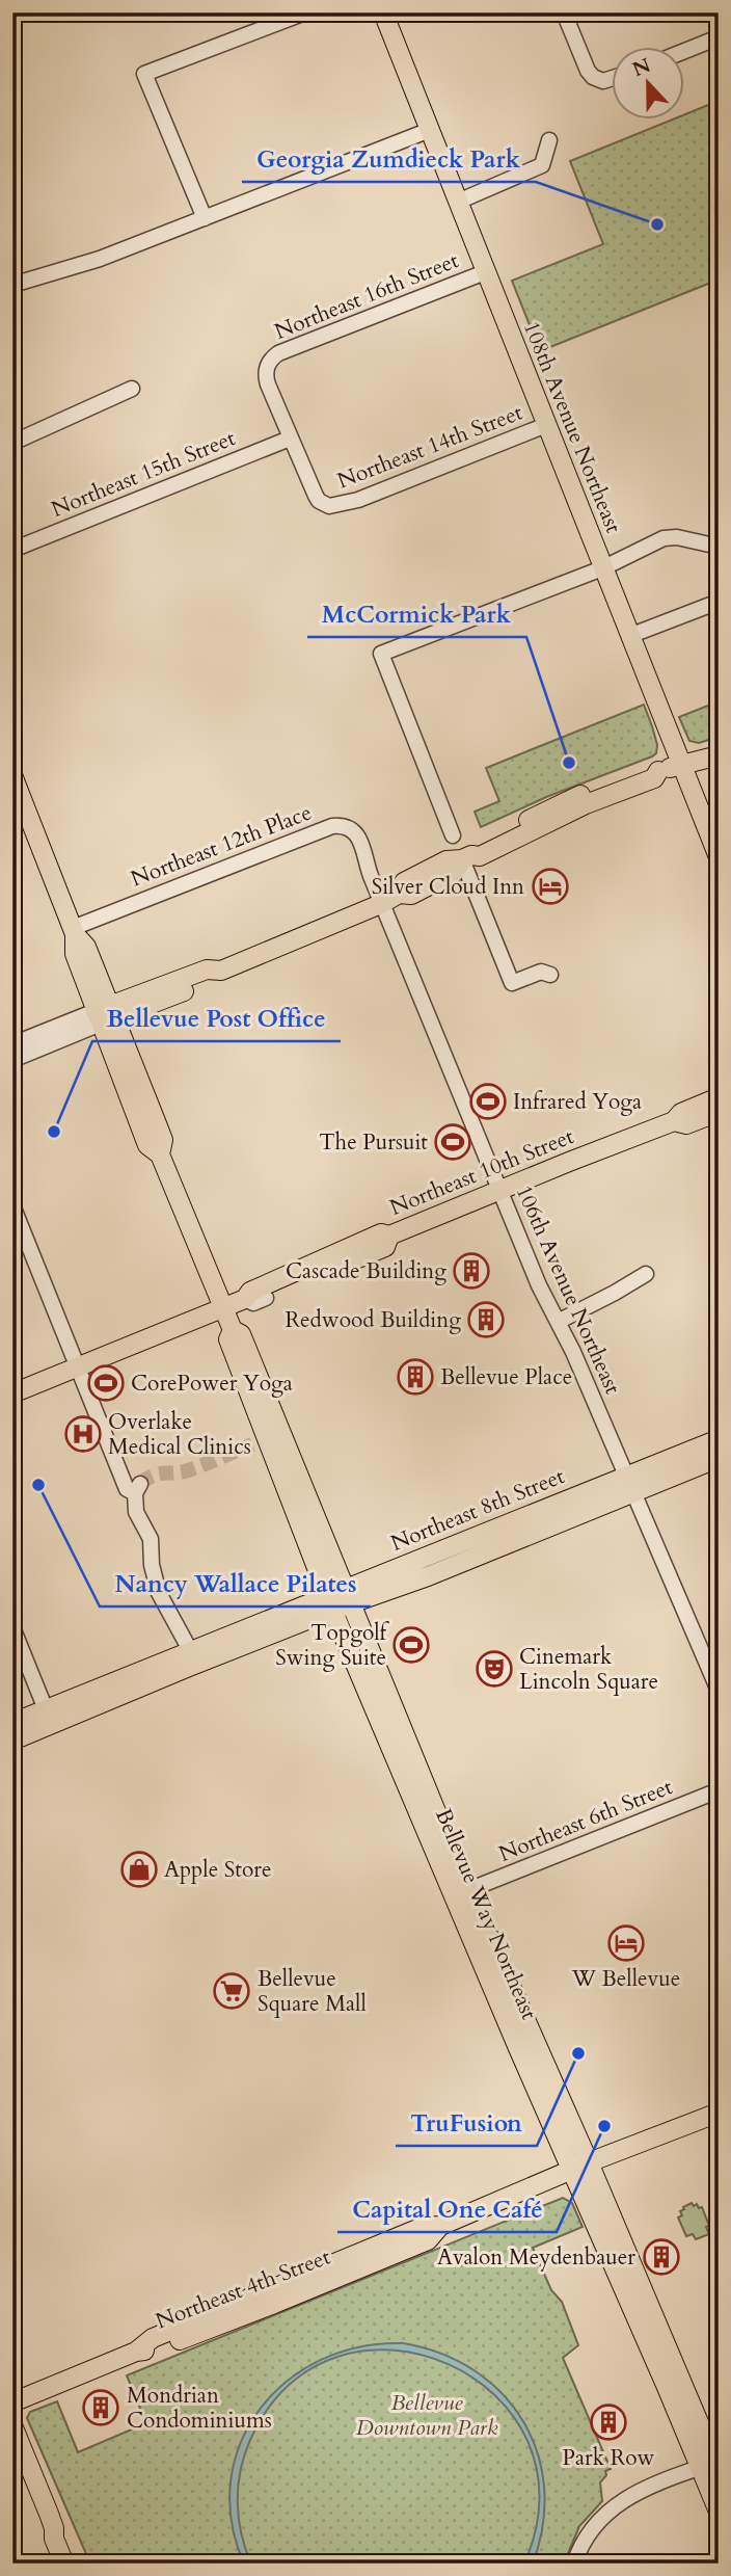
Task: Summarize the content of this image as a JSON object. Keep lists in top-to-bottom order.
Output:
{
  "streets": {
    "main road": [
      "108th Avenue Northeast",
      "Northeast 10th Street",
      "Northeast 8th Street",
      "Bellevue Way Northeast",
      "Northeast 4th Street"
    ],
    "street": [
      "Northeast 16th Street",
      "Northeast 14th Street",
      "Northeast 15th Street",
      "Northeast 12th Place",
      "106th Avenue Northeast",
      "Northeast 6th Street"
    ]
  },
  "crossings": [
    ["Northeast 16th Street", "108th Avenue Northeast"],
    ["Northeast 16th Street", "Northeast 14th Street"],
    ["Northeast 16th Street", "Northeast 15th Street"],
    ["108th Avenue Northeast", "Northeast 14th Street"],
    ["Northeast 14th Street", "Northeast 15th Street"],
    ["Northeast 12th Place", "106th Avenue Northeast"],
    ["Northeast 12th Place", "Bellevue Way Northeast"],
    ["Northeast 10th Street", "106th Avenue Northeast"],
    ["Northeast 10th Street", "Bellevue Way Northeast"],
    ["106th Avenue Northeast", "Northeast 8th Street"],
    ["Northeast 8th Street", "Bellevue Way Northeast"],
    ["Northeast 6th Street", "Bellevue Way Northeast"],
    ["Bellevue Way Northeast", "Northeast 4th Street"]
  ],
  "parks": ["Bellevue Downtown Park"],
  "places": {
    "other": [
      "Georgia Zumdieck Park",
      "McCormick Park",
      "Bellevue Post Office",
      "Nancy Wallace Pilates",
      "TruFusion",
      "Capital One Café"
    ],
    "hotel": ["Silver Cloud Inn", "W Bellevue"],
    "sports": [
      "Infrared Yoga",
      "The Pursuit",
      "CorePower Yoga",
      "Topgolf Swing Suite"
    ],
    "building": [
      "Cascade Building",
      "Redwood Building",
      "Bellevue Place",
      "Avalon Meydenbauer",
      "Mondrian Condominiums",
      "Park Row"
    ],
    "hospital": ["Overlake Medical Clinics"],
    "theatre": ["Cinemark Lincoln Square"],
    "shop": ["Apple Store"],
    "supermarket": ["Bellevue Square Mall"]
  },
  "north": "top"
}
